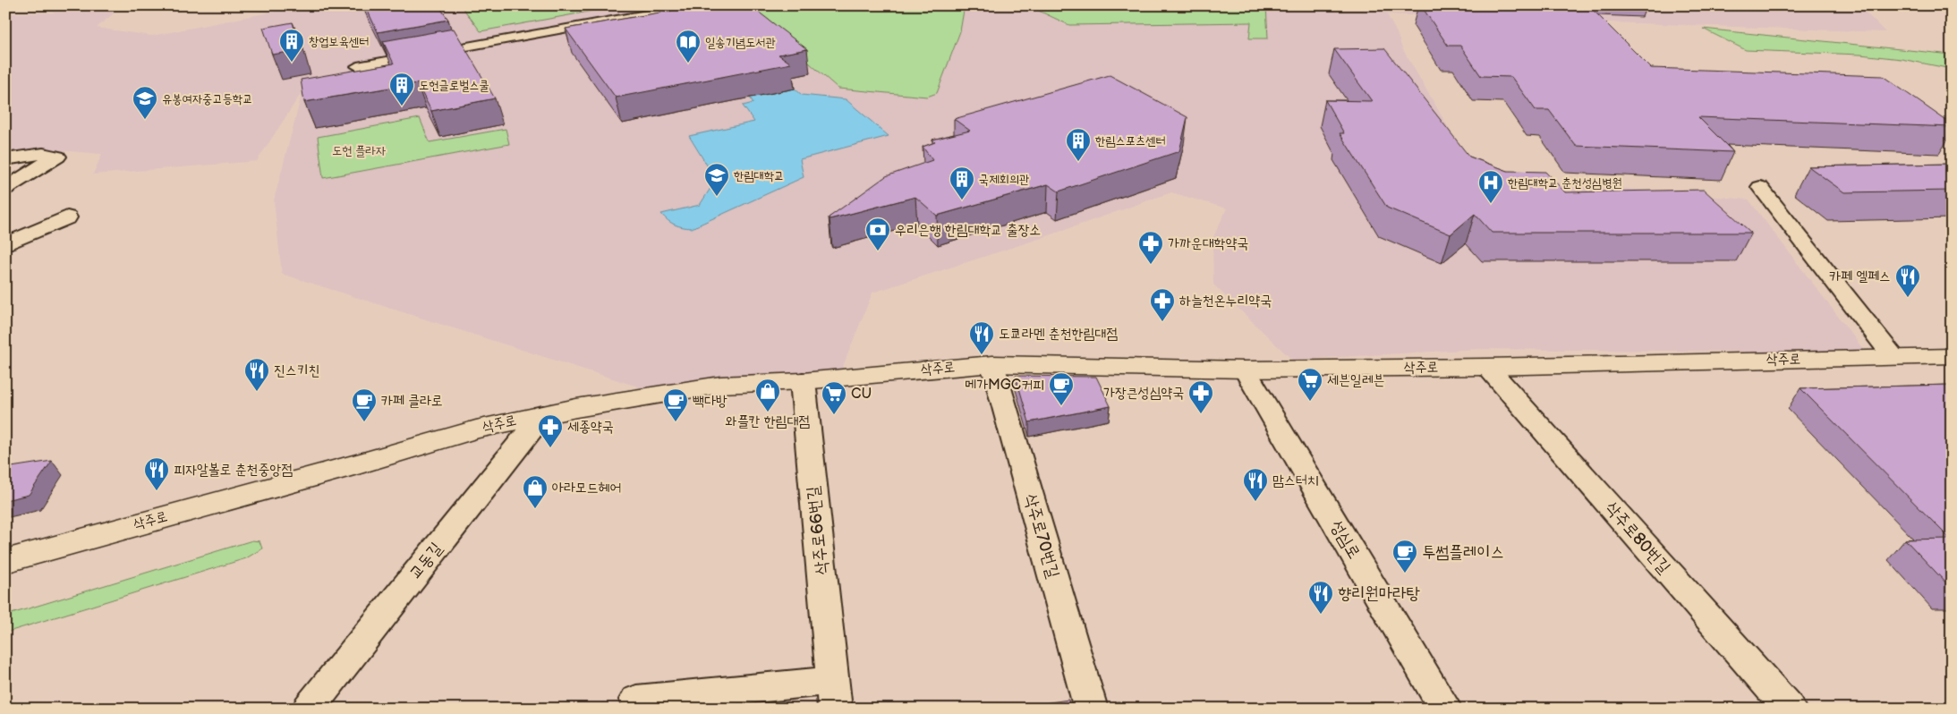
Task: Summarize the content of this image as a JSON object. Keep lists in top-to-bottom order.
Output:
{
  "streets": {
    "street": [
      "삭주로",
      "삭주로66번길",
      "삭주로70번길",
      "삭주로80번길",
      "성심로",
      "교동길"
    ]
  },
  "crossings": [
    ["삭주로", "삭주로66번길"],
    ["삭주로", "삭주로70번길"],
    ["삭주로", "삭주로80번길"],
    ["삭주로", "성심로"],
    ["삭주로", "교동길"]
  ],
  "parks": ["도헌 플라자"],
  "places": {
    "building": [
      "창업보육센터",
      "도헌글로벌스쿨",
      "한림스포츠센터",
      "국제회의관"
    ],
    "library": ["일송기념도서관"],
    "school or university": ["유봉여자중고등학교", "한림대학교"],
    "hospital": ["한림대학교 춘천성심병원"],
    "bank": ["우리은행 한림대학교 출장소"],
    "pharmacy": [
      "가까운대학약국",
      "하늘천온누리약국",
      "가장큰성심약국",
      "세종약국"
    ],
    "restaurant": [
      "카페 엘페스",
      "도쿄라멘 춘천한림대점",
      "진스키친",
      "피자알볼로 춘천중앙점",
      "맘스터치",
      "향리원마라탕"
    ],
    "supermarket": ["세븐일레븐", "CU"],
    "cafe": [
      "메가MGC커피",
      "카페 클라로",
      "빽다방",
      "투썸플레이스"
    ],
    "shop": ["와플칸 한림대점", "아라모드헤어"]
  }
}
